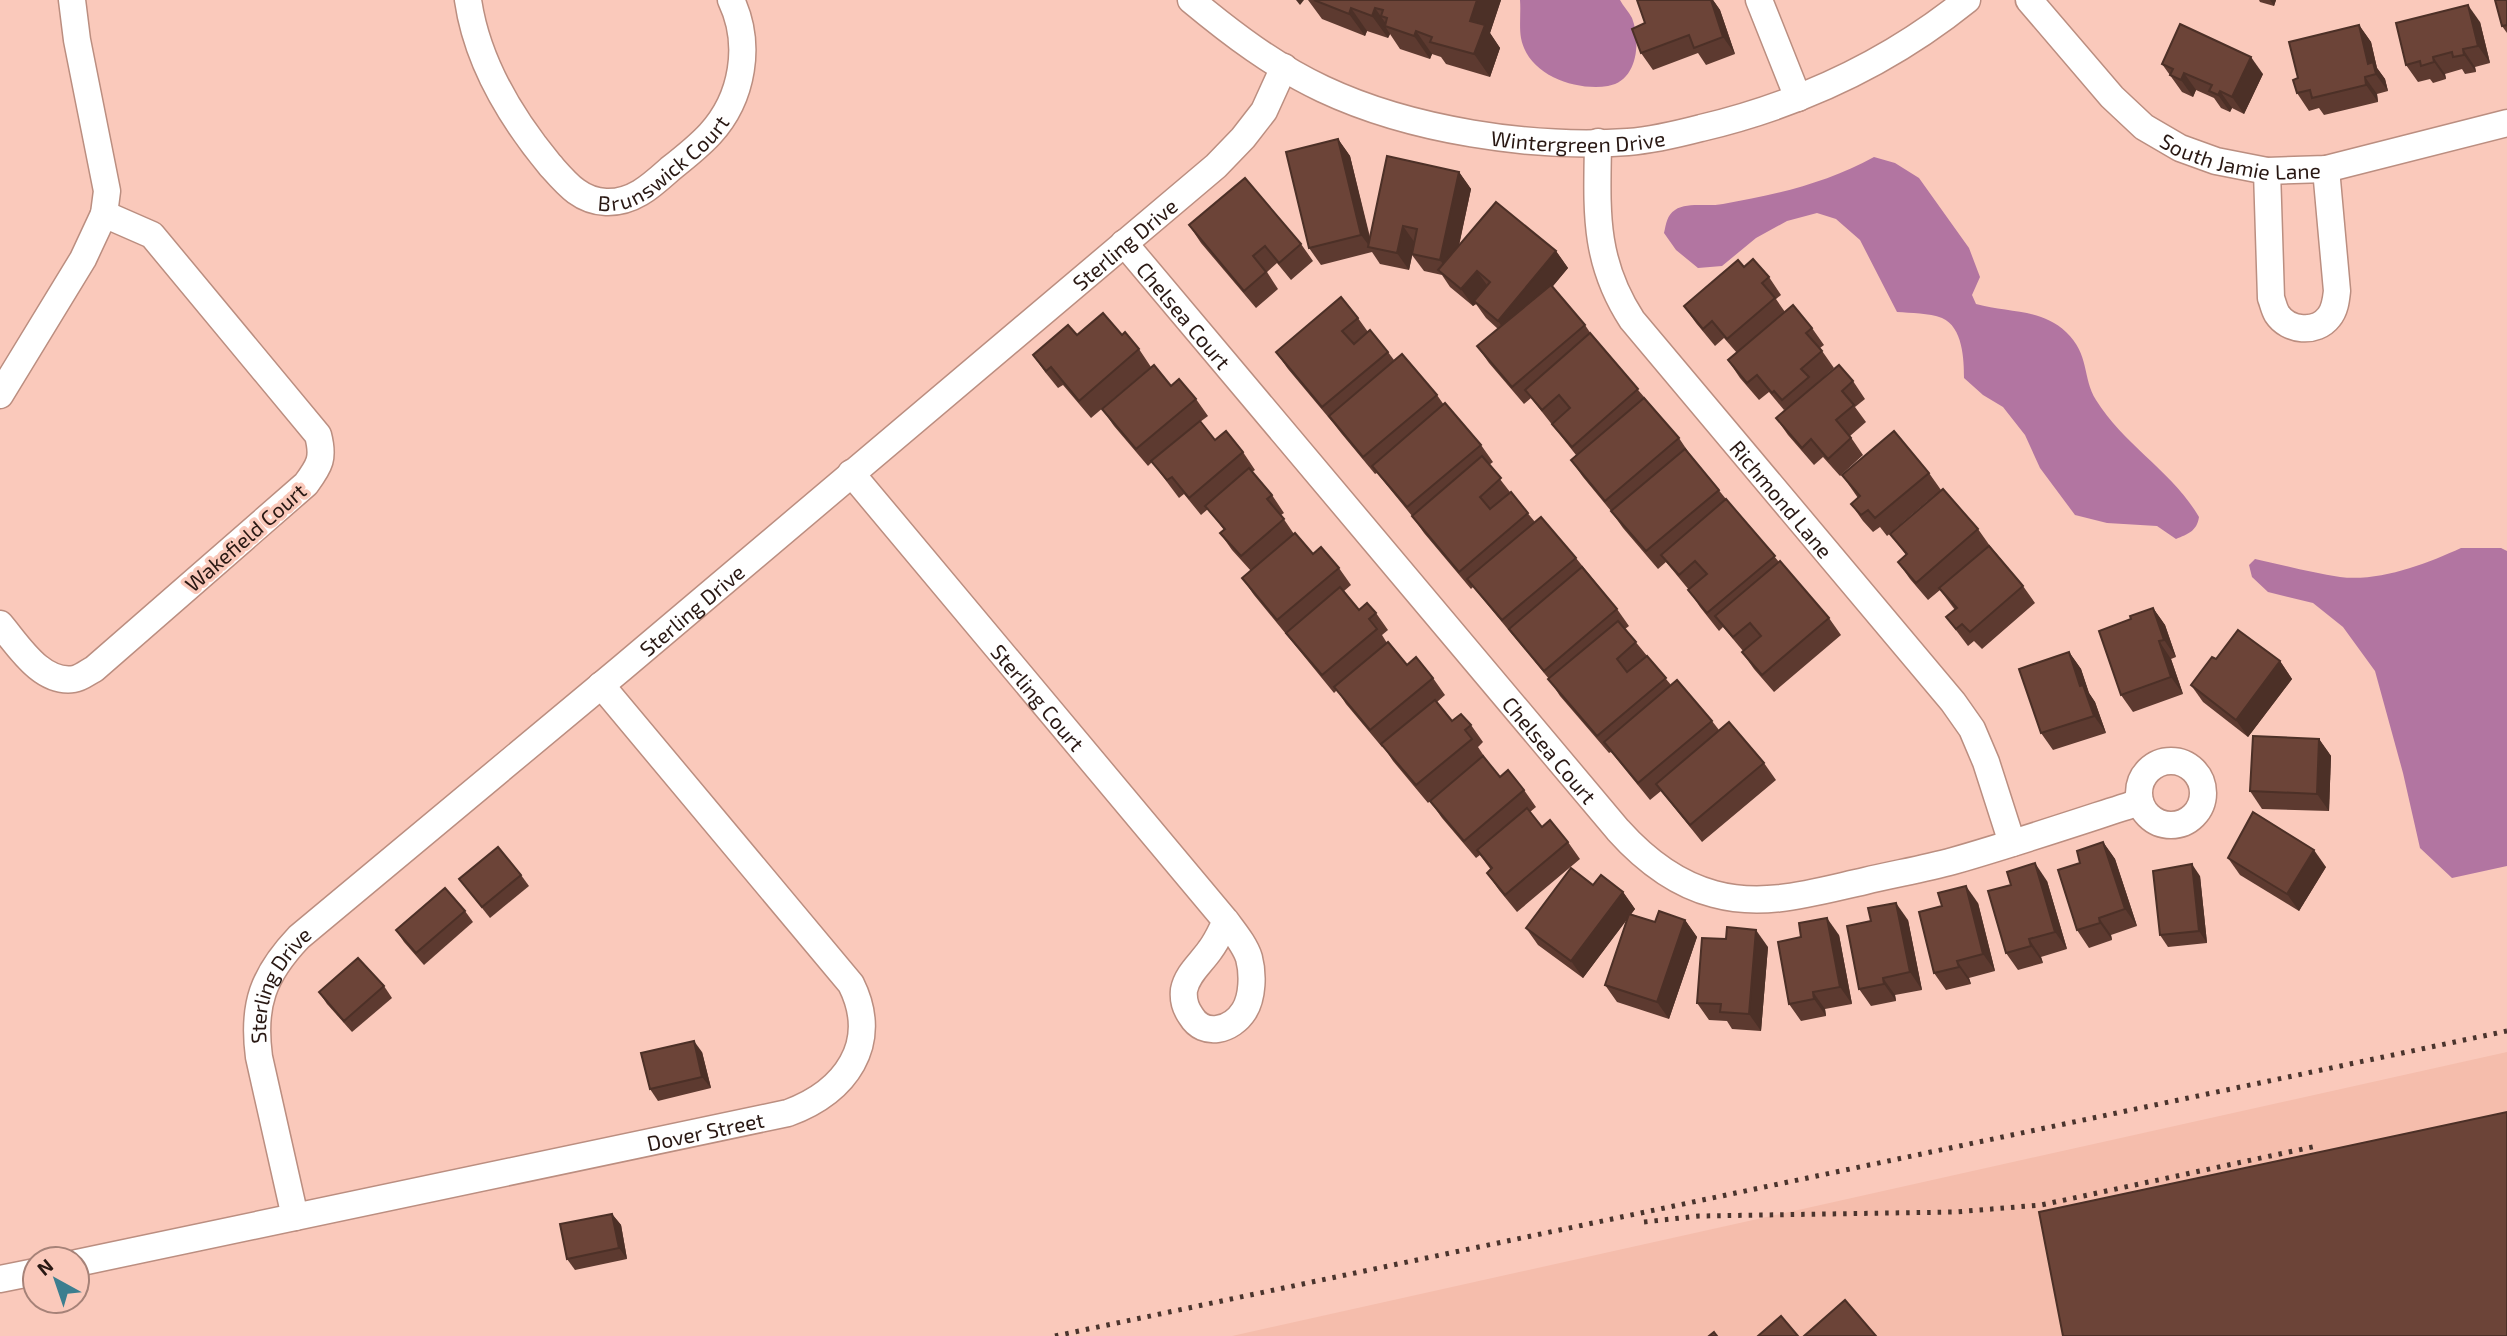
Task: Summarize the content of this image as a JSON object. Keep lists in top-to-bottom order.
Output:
{
  "streets": {
    "street": [
      "Wintergreen Drive",
      "South Jamie Lane",
      "Brunswick Court",
      "Sterling Drive",
      "Chelsea Court",
      "Richmond Lane",
      "Wakefield Court",
      "Sterling Court",
      "Dover Street"
    ]
  },
  "crossings": [
    ["Wintergreen Drive", "Sterling Drive"],
    ["Wintergreen Drive", "Richmond Lane"],
    ["Sterling Drive", "Chelsea Court"],
    ["Sterling Drive", "Sterling Court"],
    ["Sterling Drive", "Dover Street"],
    ["Chelsea Court", "Richmond Lane"]
  ],
  "north": "top left"
}
